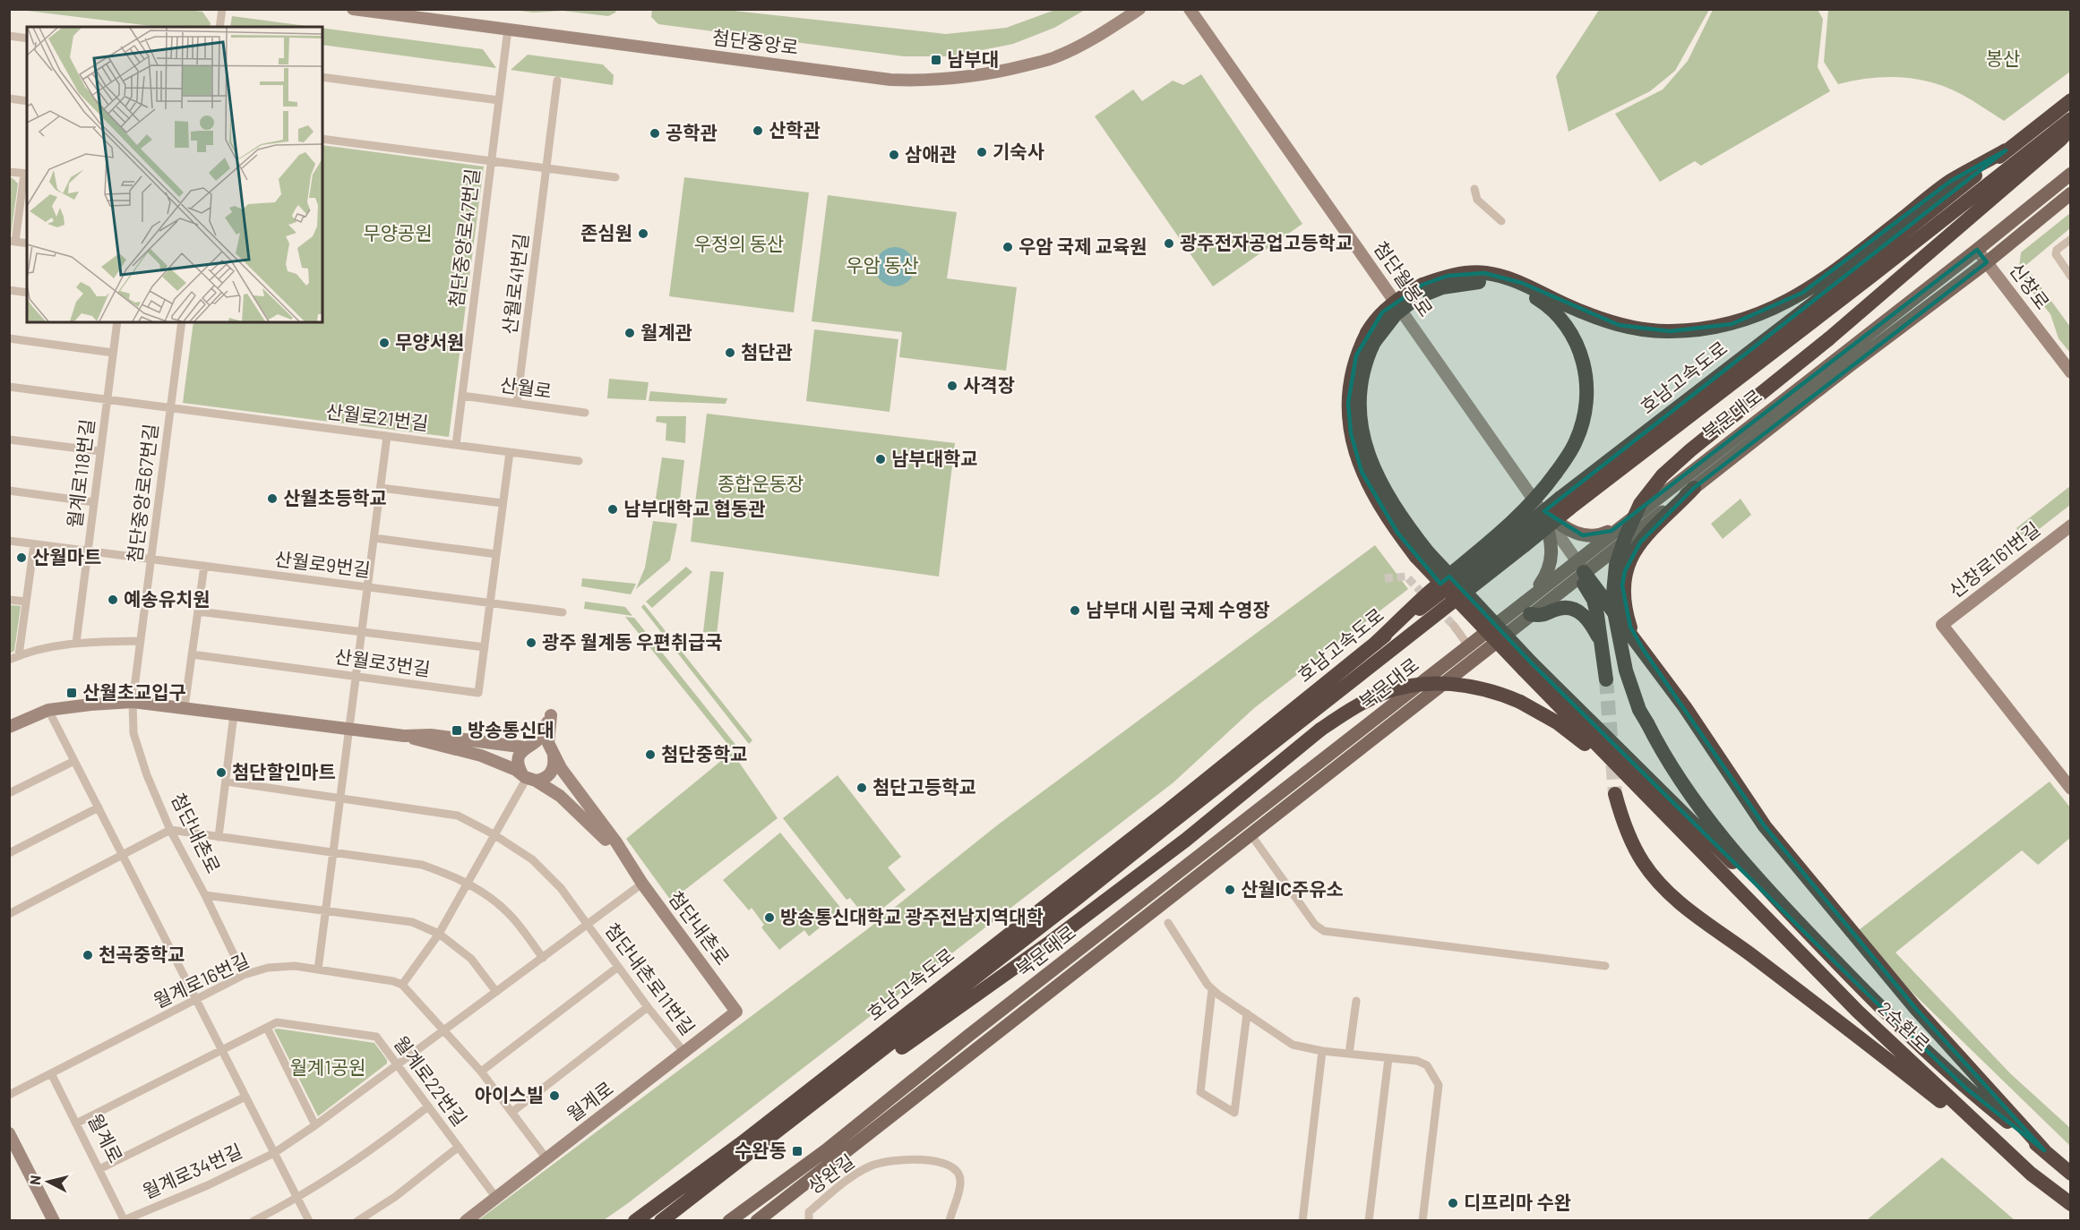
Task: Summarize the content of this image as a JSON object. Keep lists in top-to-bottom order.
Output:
{
  "streets": {
    "highway": ["호남고속도로", "2순환로"],
    "main road": ["북문대로"],
    "street": [
      "첨단중앙로",
      "첨단중앙로47번길",
      "첨단월봉로",
      "산월로41번길",
      "신창로",
      "산월로",
      "산월로21번길",
      "월계로118번길",
      "첨단중앙로67번길",
      "신창로161번길",
      "산월로9번길",
      "산월로3번길",
      "첨단내촌로",
      "첨단내촌로11번길",
      "월계로16번길",
      "월계로22번길",
      "월계로",
      "월계로34번길",
      "상완길"
    ]
  },
  "crossings": [
    ["첨단중앙로", "첨단중앙로47번길"],
    ["첨단중앙로47번길", "산월로"],
    ["첨단중앙로47번길", "산월로21번길"],
    ["첨단월봉로", "북문대로"],
    ["산월로41번길", "산월로"],
    ["신창로", "북문대로"],
    ["산월로21번길", "월계로118번길"],
    ["산월로21번길", "첨단중앙로67번길"],
    ["월계로118번길", "첨단중앙로67번길"],
    ["월계로118번길", "산월로9번길"],
    ["첨단중앙로67번길", "산월로9번길"],
    ["첨단중앙로67번길", "첨단내촌로"],
    ["산월로9번길", "산월로3번길"],
    ["첨단내촌로", "첨단내촌로11번길"],
    ["첨단내촌로", "월계로16번길"],
    ["첨단내촌로", "월계로"],
    ["첨단내촌로11번길", "월계로22번길"],
    ["첨단내촌로11번길", "월계로"],
    ["첨단내촌로11번길", "월계로34번길"],
    ["월계로16번길", "월계로"],
    ["월계로16번길", "월계로34번길"],
    ["월계로22번길", "월계로"],
    ["월계로22번길", "월계로34번길"],
    ["월계로", "월계로34번길"]
  ],
  "parks": [
    "봉산",
    "무양공원",
    "우정의 동산",
    "우암 동산",
    "종합운동장",
    "월계1공원"
  ],
  "places": {
    "transit": [
      "남부대",
      "산월초교입구",
      "방송통신대",
      "수완동"
    ],
    "other": [
      "산학관",
      "공학관",
      "기숙사",
      "삼애관",
      "존심원",
      "광주전자공업고등학교",
      "우암 국제 교육원",
      "월계관",
      "무양서원",
      "첨단관",
      "사격장",
      "남부대학교",
      "산월초등학교",
      "남부대학교 협동관",
      "산월마트",
      "예송유치원",
      "남부대 시립 국제 수영장",
      "광주 월계동 우편취급국",
      "첨단중학교",
      "첨단할인마트",
      "첨단고등학교",
      "산월IC주유소",
      "방송통신대학교 광주전남지역대학",
      "천곡중학교",
      "아이스빌",
      "디프리마 수완"
    ]
  },
  "north": "left"
}
